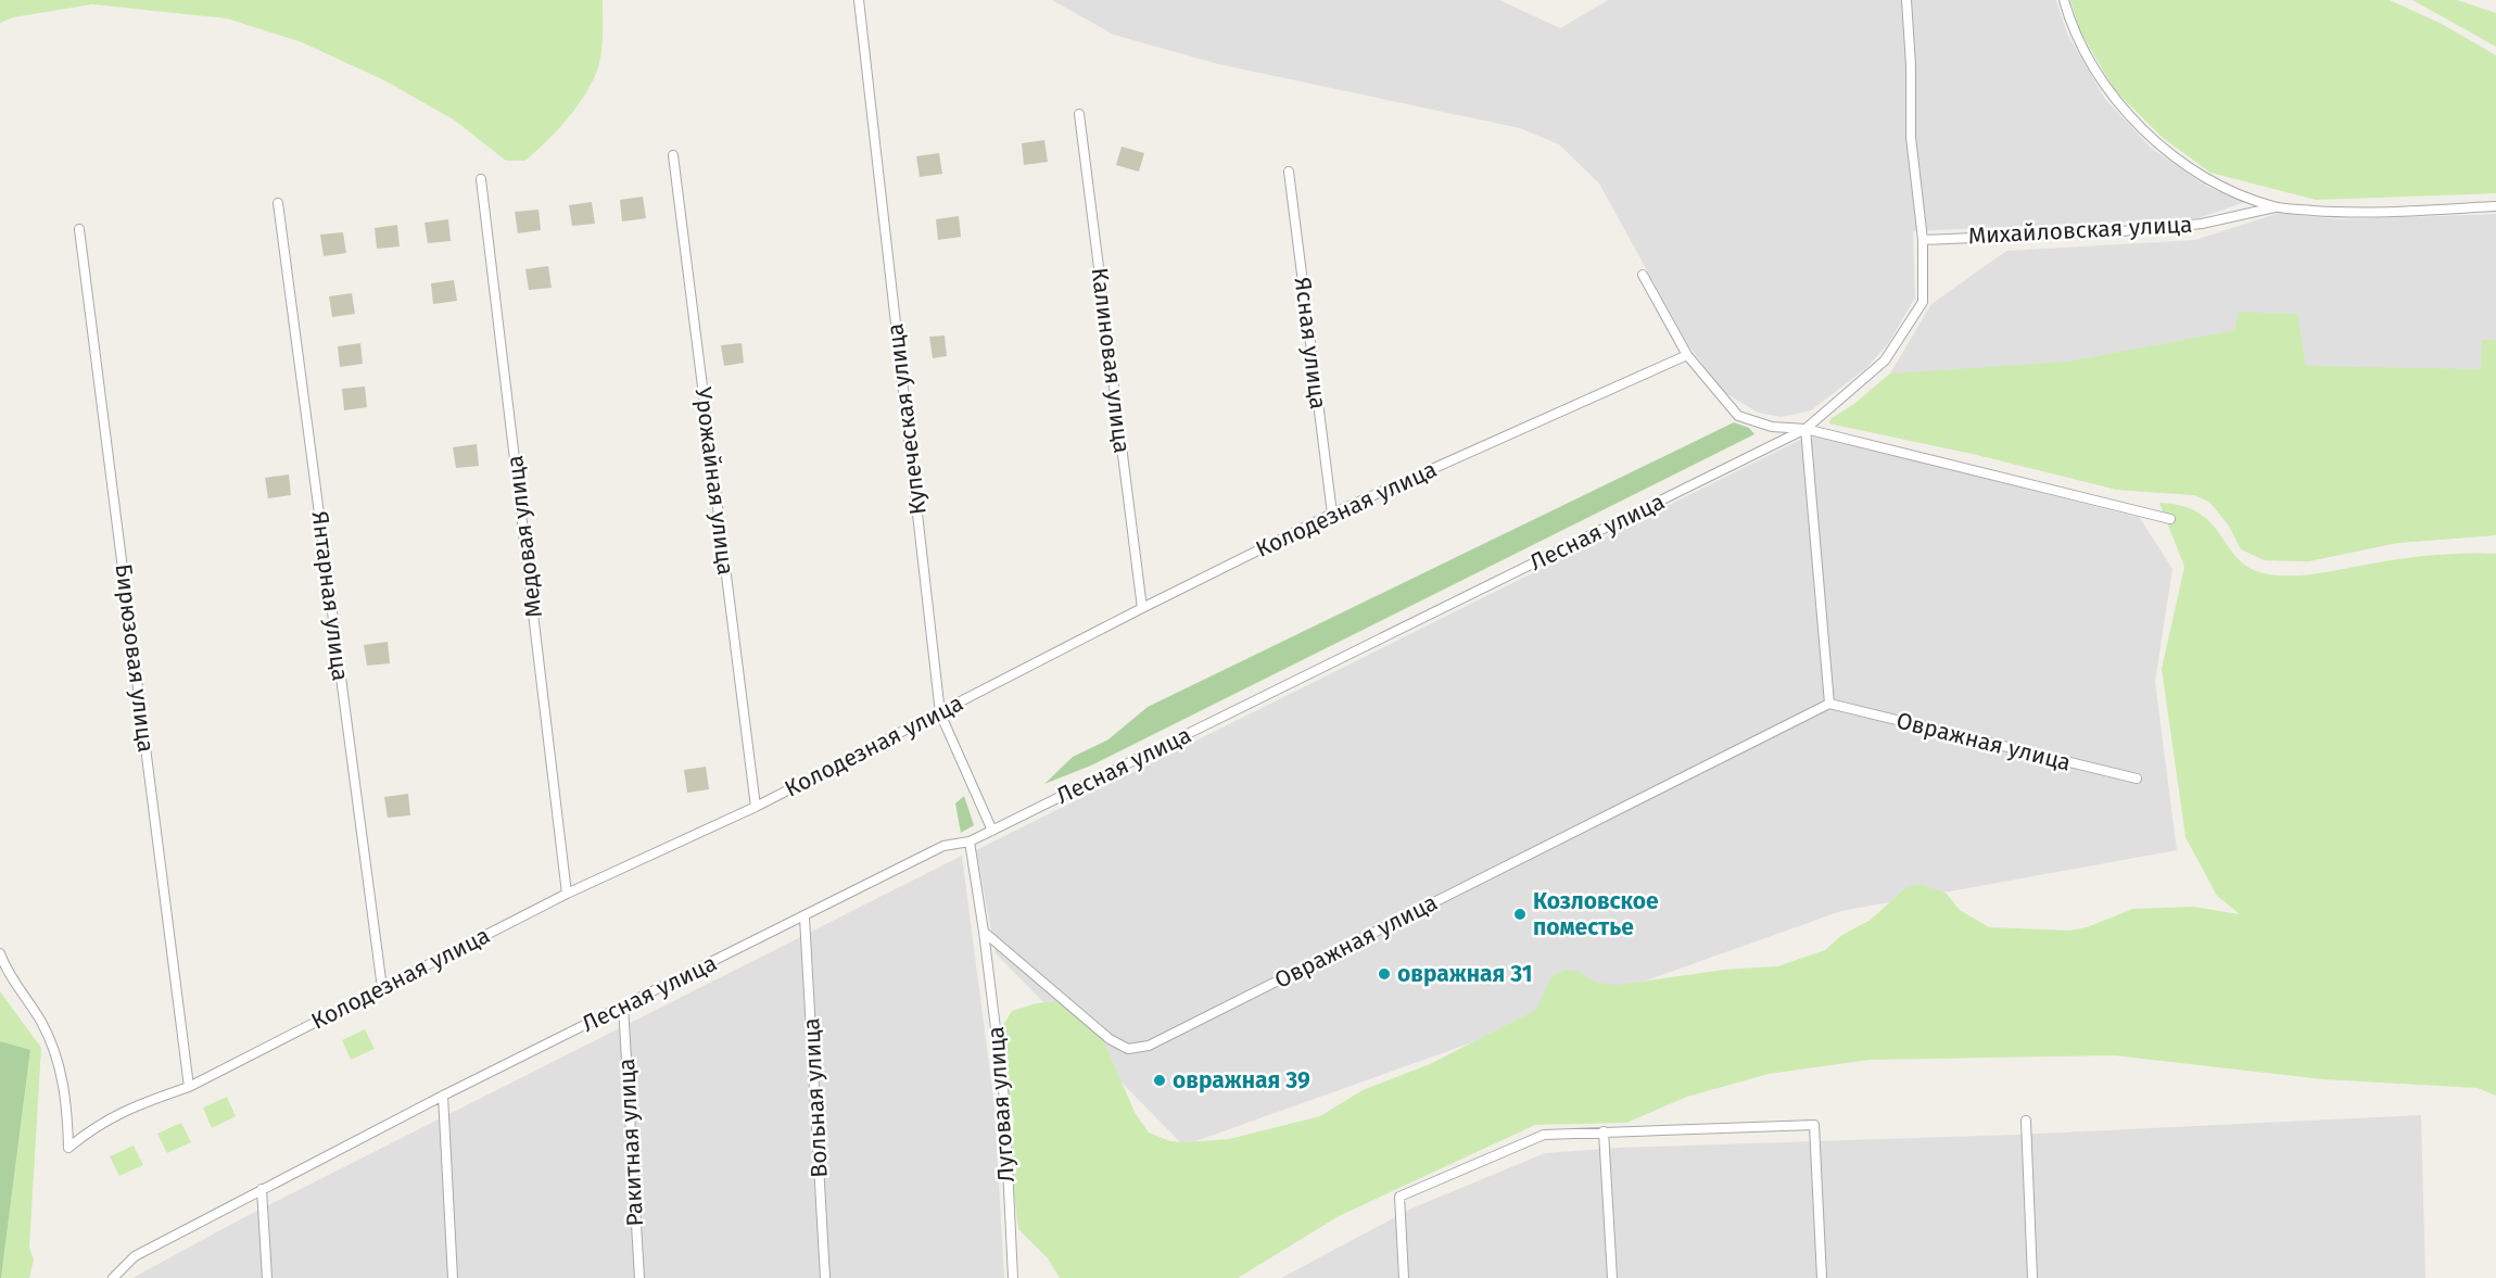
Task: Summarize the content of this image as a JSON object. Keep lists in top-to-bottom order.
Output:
{
  "streets": {
    "street": [
      "Михайловская улица",
      "Ясная улица",
      "Калиновая улица",
      "Купеческая улица",
      "Урожайная улица",
      "Колодезная улица",
      "Лесная улица",
      "Медовая улица",
      "Янтарная улица",
      "Бирюзовая улица",
      "Овражная улица",
      "Вольная улица",
      "Луговая улица",
      "Ракитная улица"
    ]
  },
  "crossings": [
    ["Ясная улица", "Колодезная улица"],
    ["Калиновая улица", "Колодезная улица"],
    ["Купеческая улица", "Колодезная улица"],
    ["Купеческая улица", "Лесная улица"],
    ["Урожайная улица", "Колодезная улица"],
    ["Колодезная улица", "Медовая улица"],
    ["Колодезная улица", "Янтарная улица"],
    ["Колодезная улица", "Бирюзовая улица"],
    ["Лесная улица", "Вольная улица"],
    ["Лесная улица", "Ракитная улица"],
    ["Овражная улица", "Луговая улица"]
  ],
  "places": ["Козловское поместье", "овражная 31", "овражная 39"]
}
